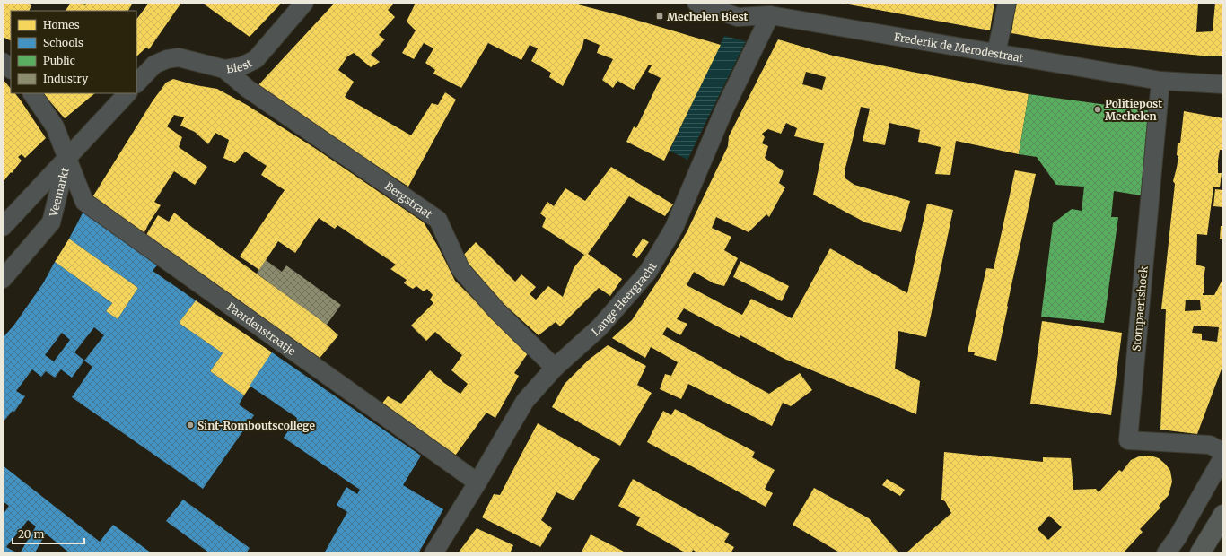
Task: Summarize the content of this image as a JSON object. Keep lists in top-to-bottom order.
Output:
{
  "streets": {
    "street": [
      "Frederik de Merodestraat",
      "Biest",
      "Veemarkt",
      "Bergstraat",
      "Lange Heergracht",
      "Stompaertshoek",
      "Paardenstraatje"
    ]
  },
  "crossings": [
    ["Frederik de Merodestraat", "Lange Heergracht"],
    ["Frederik de Merodestraat", "Stompaertshoek"],
    ["Biest", "Bergstraat"],
    ["Veemarkt", "Paardenstraatje"],
    ["Bergstraat", "Lange Heergracht"],
    ["Lange Heergracht", "Paardenstraatje"]
  ],
  "places": {
    "transit": ["Mechelen Biest"],
    "other": ["Politiepost Mechelen", "Sint-Romboutscollege"]
  },
  "legend": [
    "Homes",
    "Schools",
    "Public",
    "Industry"
  ],
  "scale_bar": "20 m"
}
